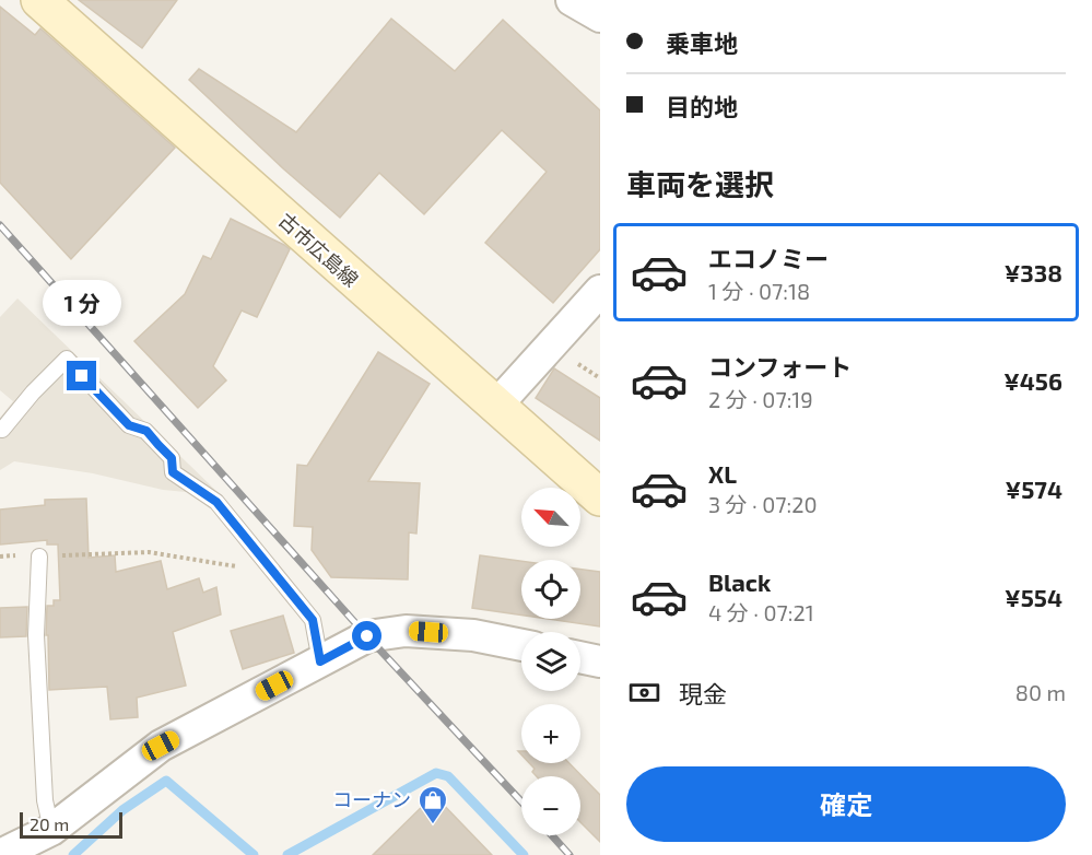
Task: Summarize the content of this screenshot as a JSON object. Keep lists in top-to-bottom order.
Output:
{
  "streets": {
    "main road": ["古市広島線"]
  },
  "places": {
    "shop": ["コーナン"]
  },
  "scale_bar": "20 m",
  "north": "top left",
  "page": {
    "banner": ["乗車地", "目的地"],
    "heading": "車両を選択",
    "list": [
      {
        "name": "エコノミー",
        "note": "1 分 · 07:18",
        "value": "¥338"
      },
      {
        "name": "コンフォート",
        "note": "2 分 · 07:19",
        "value": "¥456"
      },
      {
        "name": "XL",
        "note": "3 分 · 07:20",
        "value": "¥574"
      },
      {
        "name": "Black",
        "note": "4 分 · 07:21",
        "value": "¥554"
      }
    ],
    "bubble": "1 分",
    "map_buttons": ["+", "−"],
    "pay": ["現金", "80 m"],
    "buttons": "確定",
    "scale": "20 m"
  }
}
